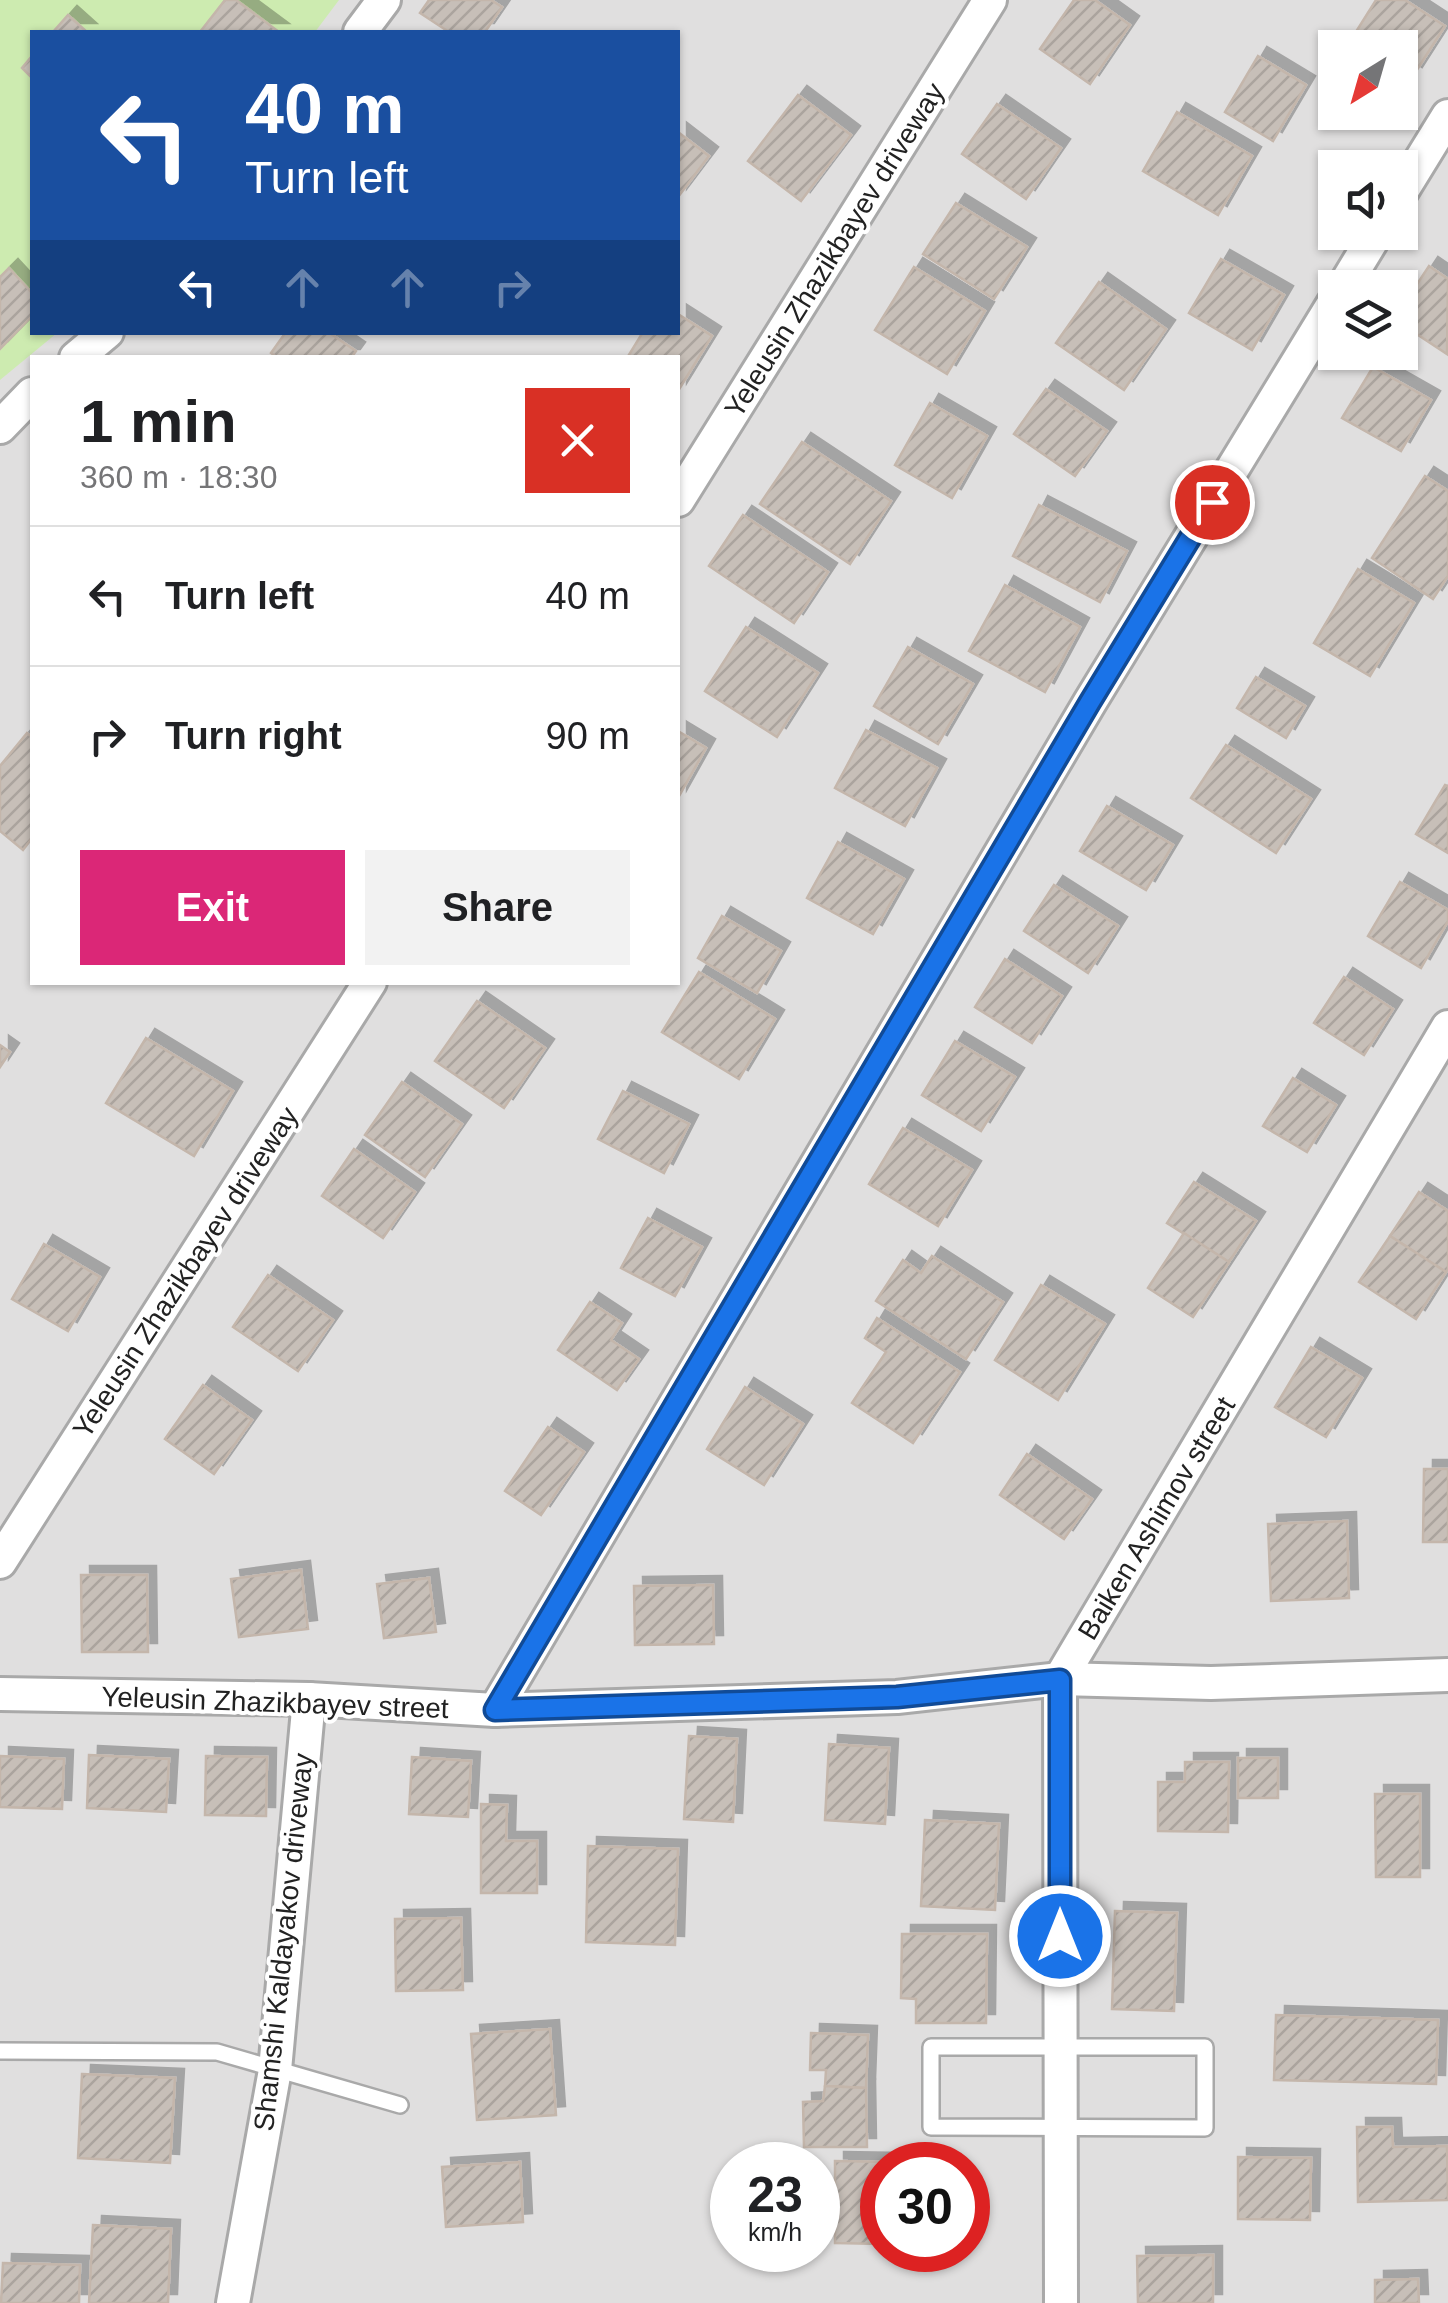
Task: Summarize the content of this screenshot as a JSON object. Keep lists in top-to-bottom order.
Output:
{
  "streets": {
    "street": [
      "Yeleusin Zhazikbayev driveway",
      "Baiken Ashimov street",
      "Yeleusin Zhazikbayev street",
      "Shamshi Kaldayakov driveway"
    ]
  },
  "crossings": [
    ["Baiken Ashimov street", "Yeleusin Zhazikbayev street"],
    ["Yeleusin Zhazikbayev street", "Shamshi Kaldayakov driveway"]
  ],
  "north": "bottom left",
  "page": {
    "turn": ["40 m", "Turn left"],
    "heading": ["1 min", "360 m · 18:30"],
    "list": [
      {
        "name": "Turn left",
        "value": "40 m"
      },
      {
        "name": "Turn right",
        "value": "90 m"
      }
    ],
    "buttons": ["Exit", "Share"],
    "speed": "23 km/h",
    "limit": "30"
  }
}
